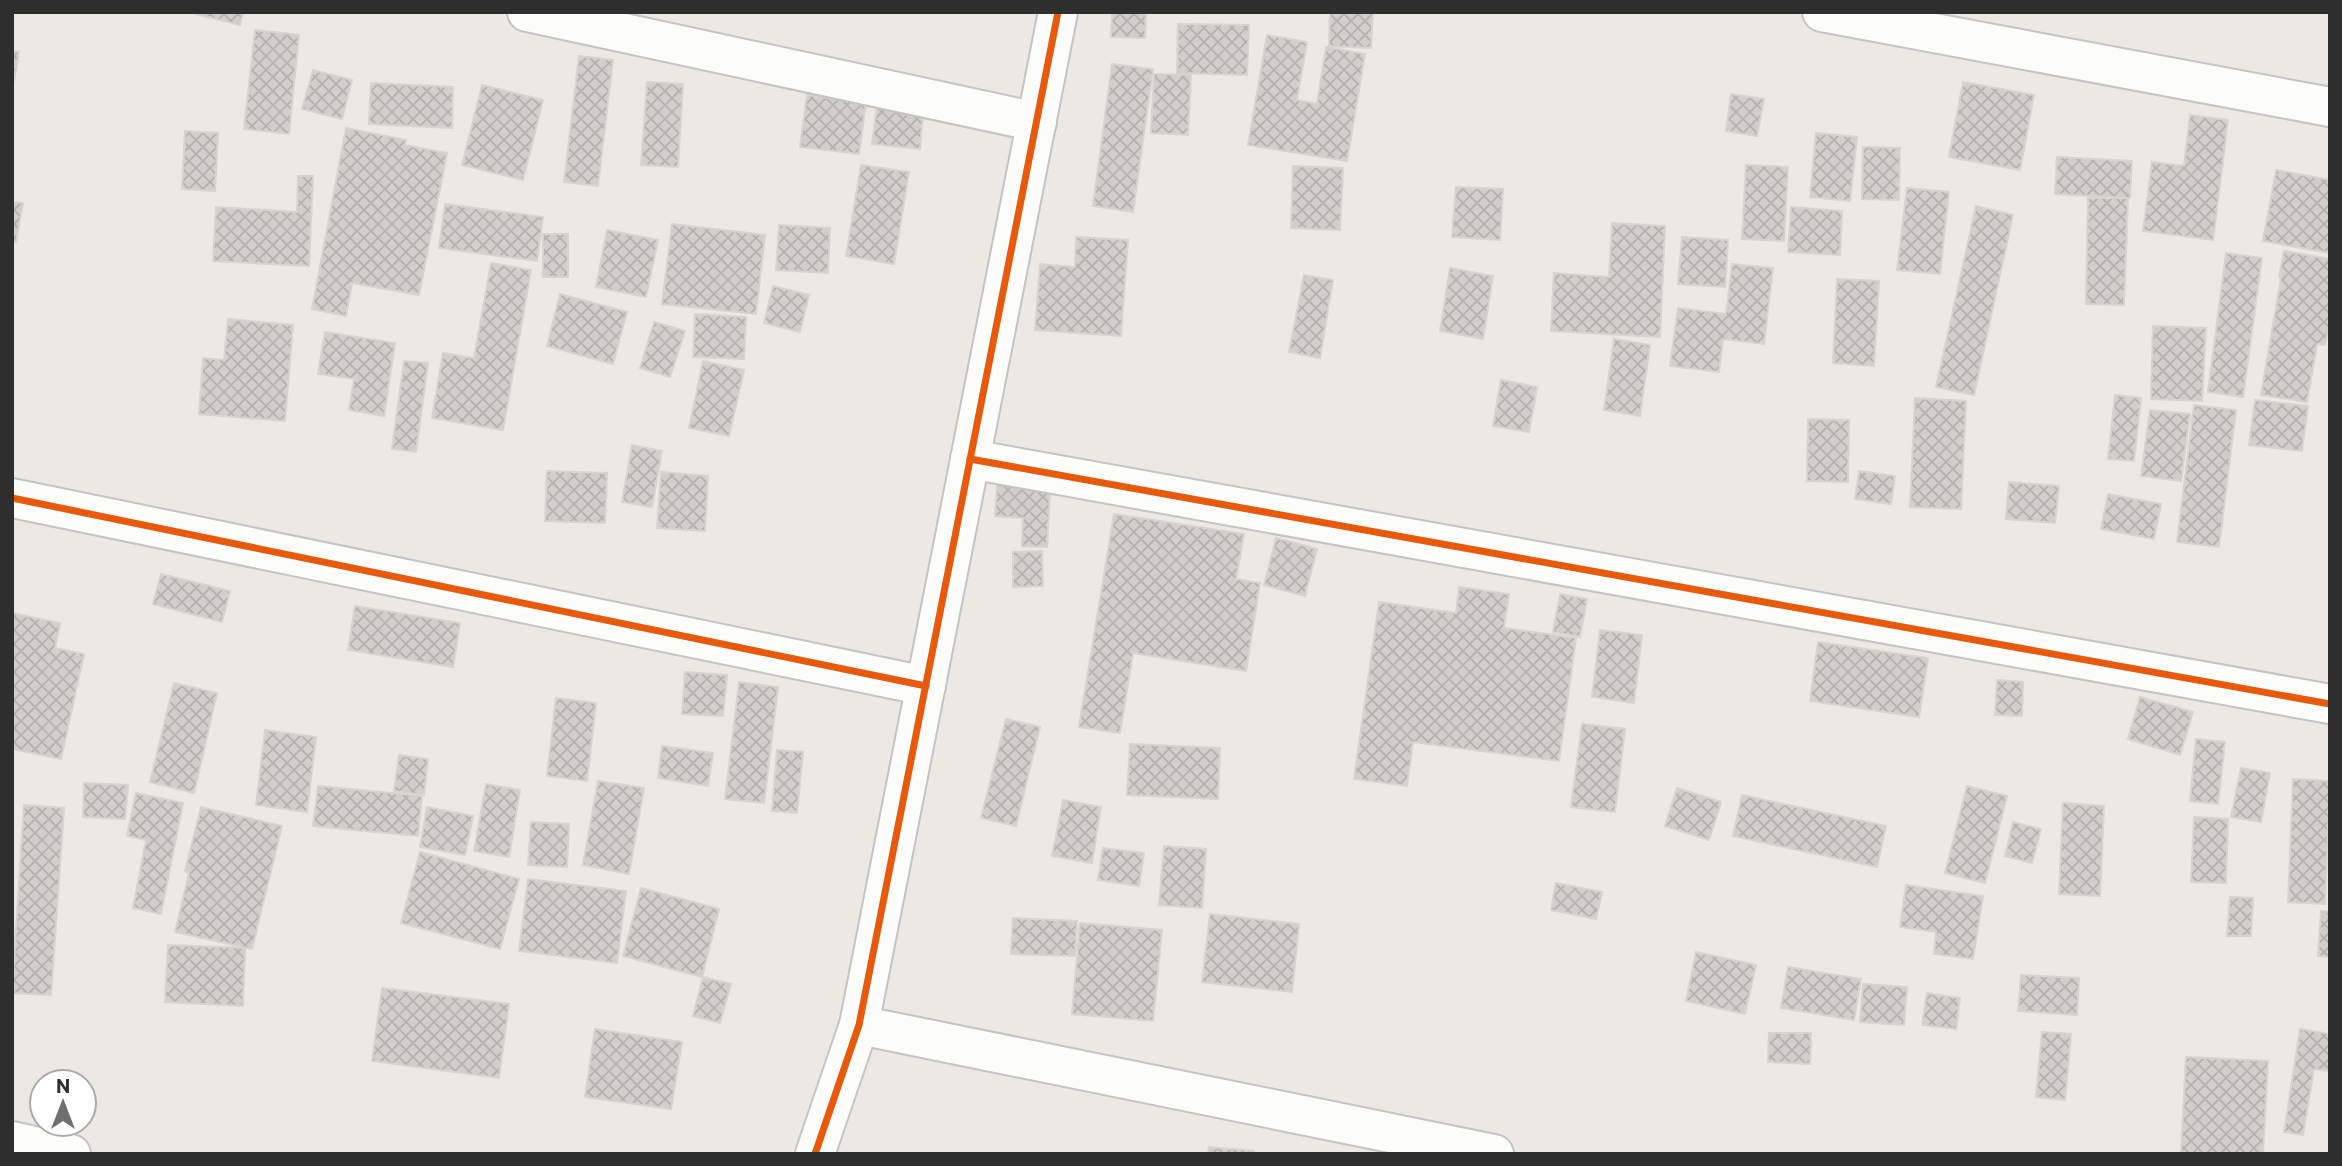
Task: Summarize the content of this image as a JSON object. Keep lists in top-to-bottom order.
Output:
{
  "north": "top"
}
